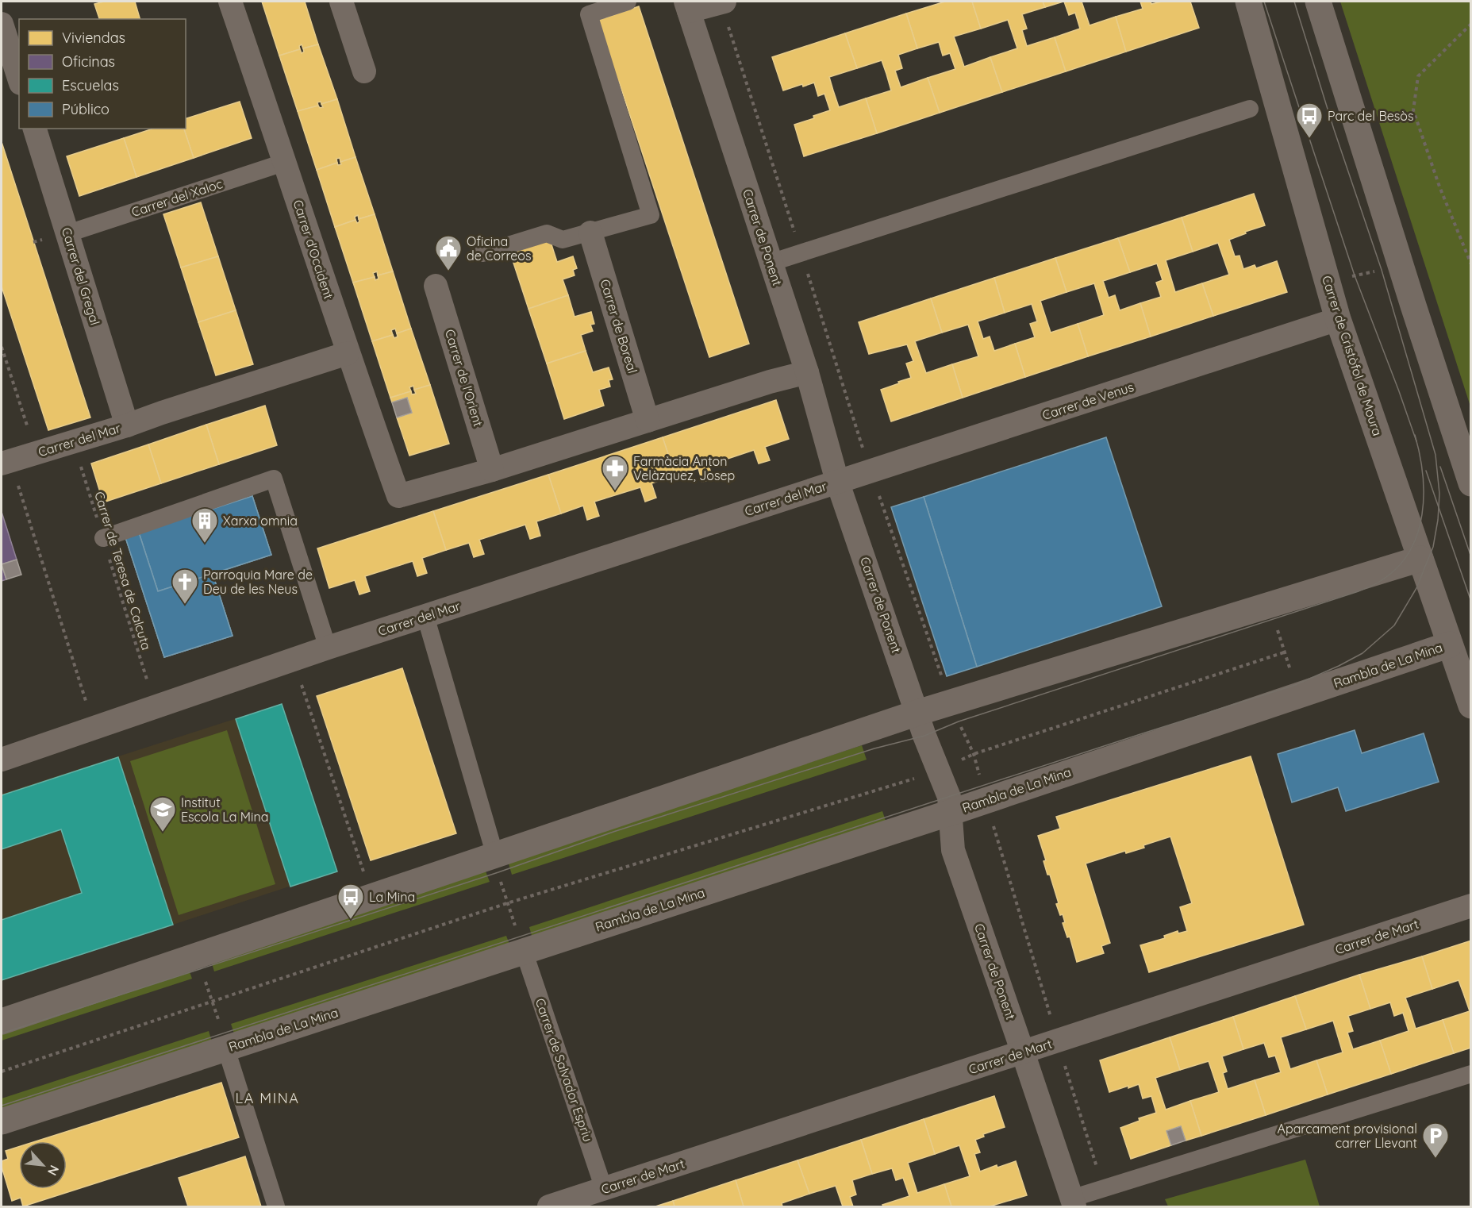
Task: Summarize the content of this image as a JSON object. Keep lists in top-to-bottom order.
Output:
{
  "streets": {
    "street": [
      "Carrer del Xaloc",
      "Carrer de Ponent",
      "Carrer d'Occident",
      "Carrer del Gregal",
      "Carrer de Boreal",
      "Carrer de Cristòfol de Moura",
      "Carrer de l'Orient",
      "Carrer de Venus",
      "Carrer del Mar",
      "Rambla de La Mina",
      "Carrer de Mart",
      "Carrer de Salvador Espriu"
    ],
    "path": ["Carrer de Teresa de Calcuta"]
  },
  "crossings": [
    ["Carrer del Xaloc", "Carrer d'Occident"],
    ["Carrer del Xaloc", "Carrer del Gregal"],
    ["Carrer de Ponent", "Carrer de Venus"],
    ["Carrer de Ponent", "Carrer del Mar"],
    ["Carrer de Ponent", "Rambla de La Mina"],
    ["Carrer de Ponent", "Carrer de Mart"],
    ["Carrer d'Occident", "Carrer de l'Orient"],
    ["Carrer d'Occident", "Carrer del Mar"],
    ["Carrer del Gregal", "Carrer del Mar"],
    ["Carrer de Cristòfol de Moura", "Carrer de Venus"],
    ["Carrer de Cristòfol de Moura", "Rambla de La Mina"],
    ["Carrer de Venus", "Carrer del Mar"],
    ["Carrer del Mar", "Carrer de Teresa de Calcuta"],
    ["Rambla de La Mina", "Carrer de Salvador Espriu"],
    ["Carrer de Mart", "Carrer de Salvador Espriu"]
  ],
  "districts": ["LA MINA"],
  "places": {
    "bus stop": ["Parc del Besòs", "La Mina"],
    "public building": ["Oficina de Correos"],
    "pharmacy": ["Farmàcia Anton Velàzquez, Josep"],
    "building": ["Xarxa omnia"],
    "church": ["Parroquia Mare de Deu de les Neus"],
    "school or university": ["Institut Escola La Mina"],
    "parking": ["Aparcament provisional carrer Llevant"]
  },
  "legend": [
    "Viviendas",
    "Oficinas",
    "Escuelas",
    "Público"
  ],
  "north": "bottom right"
}
